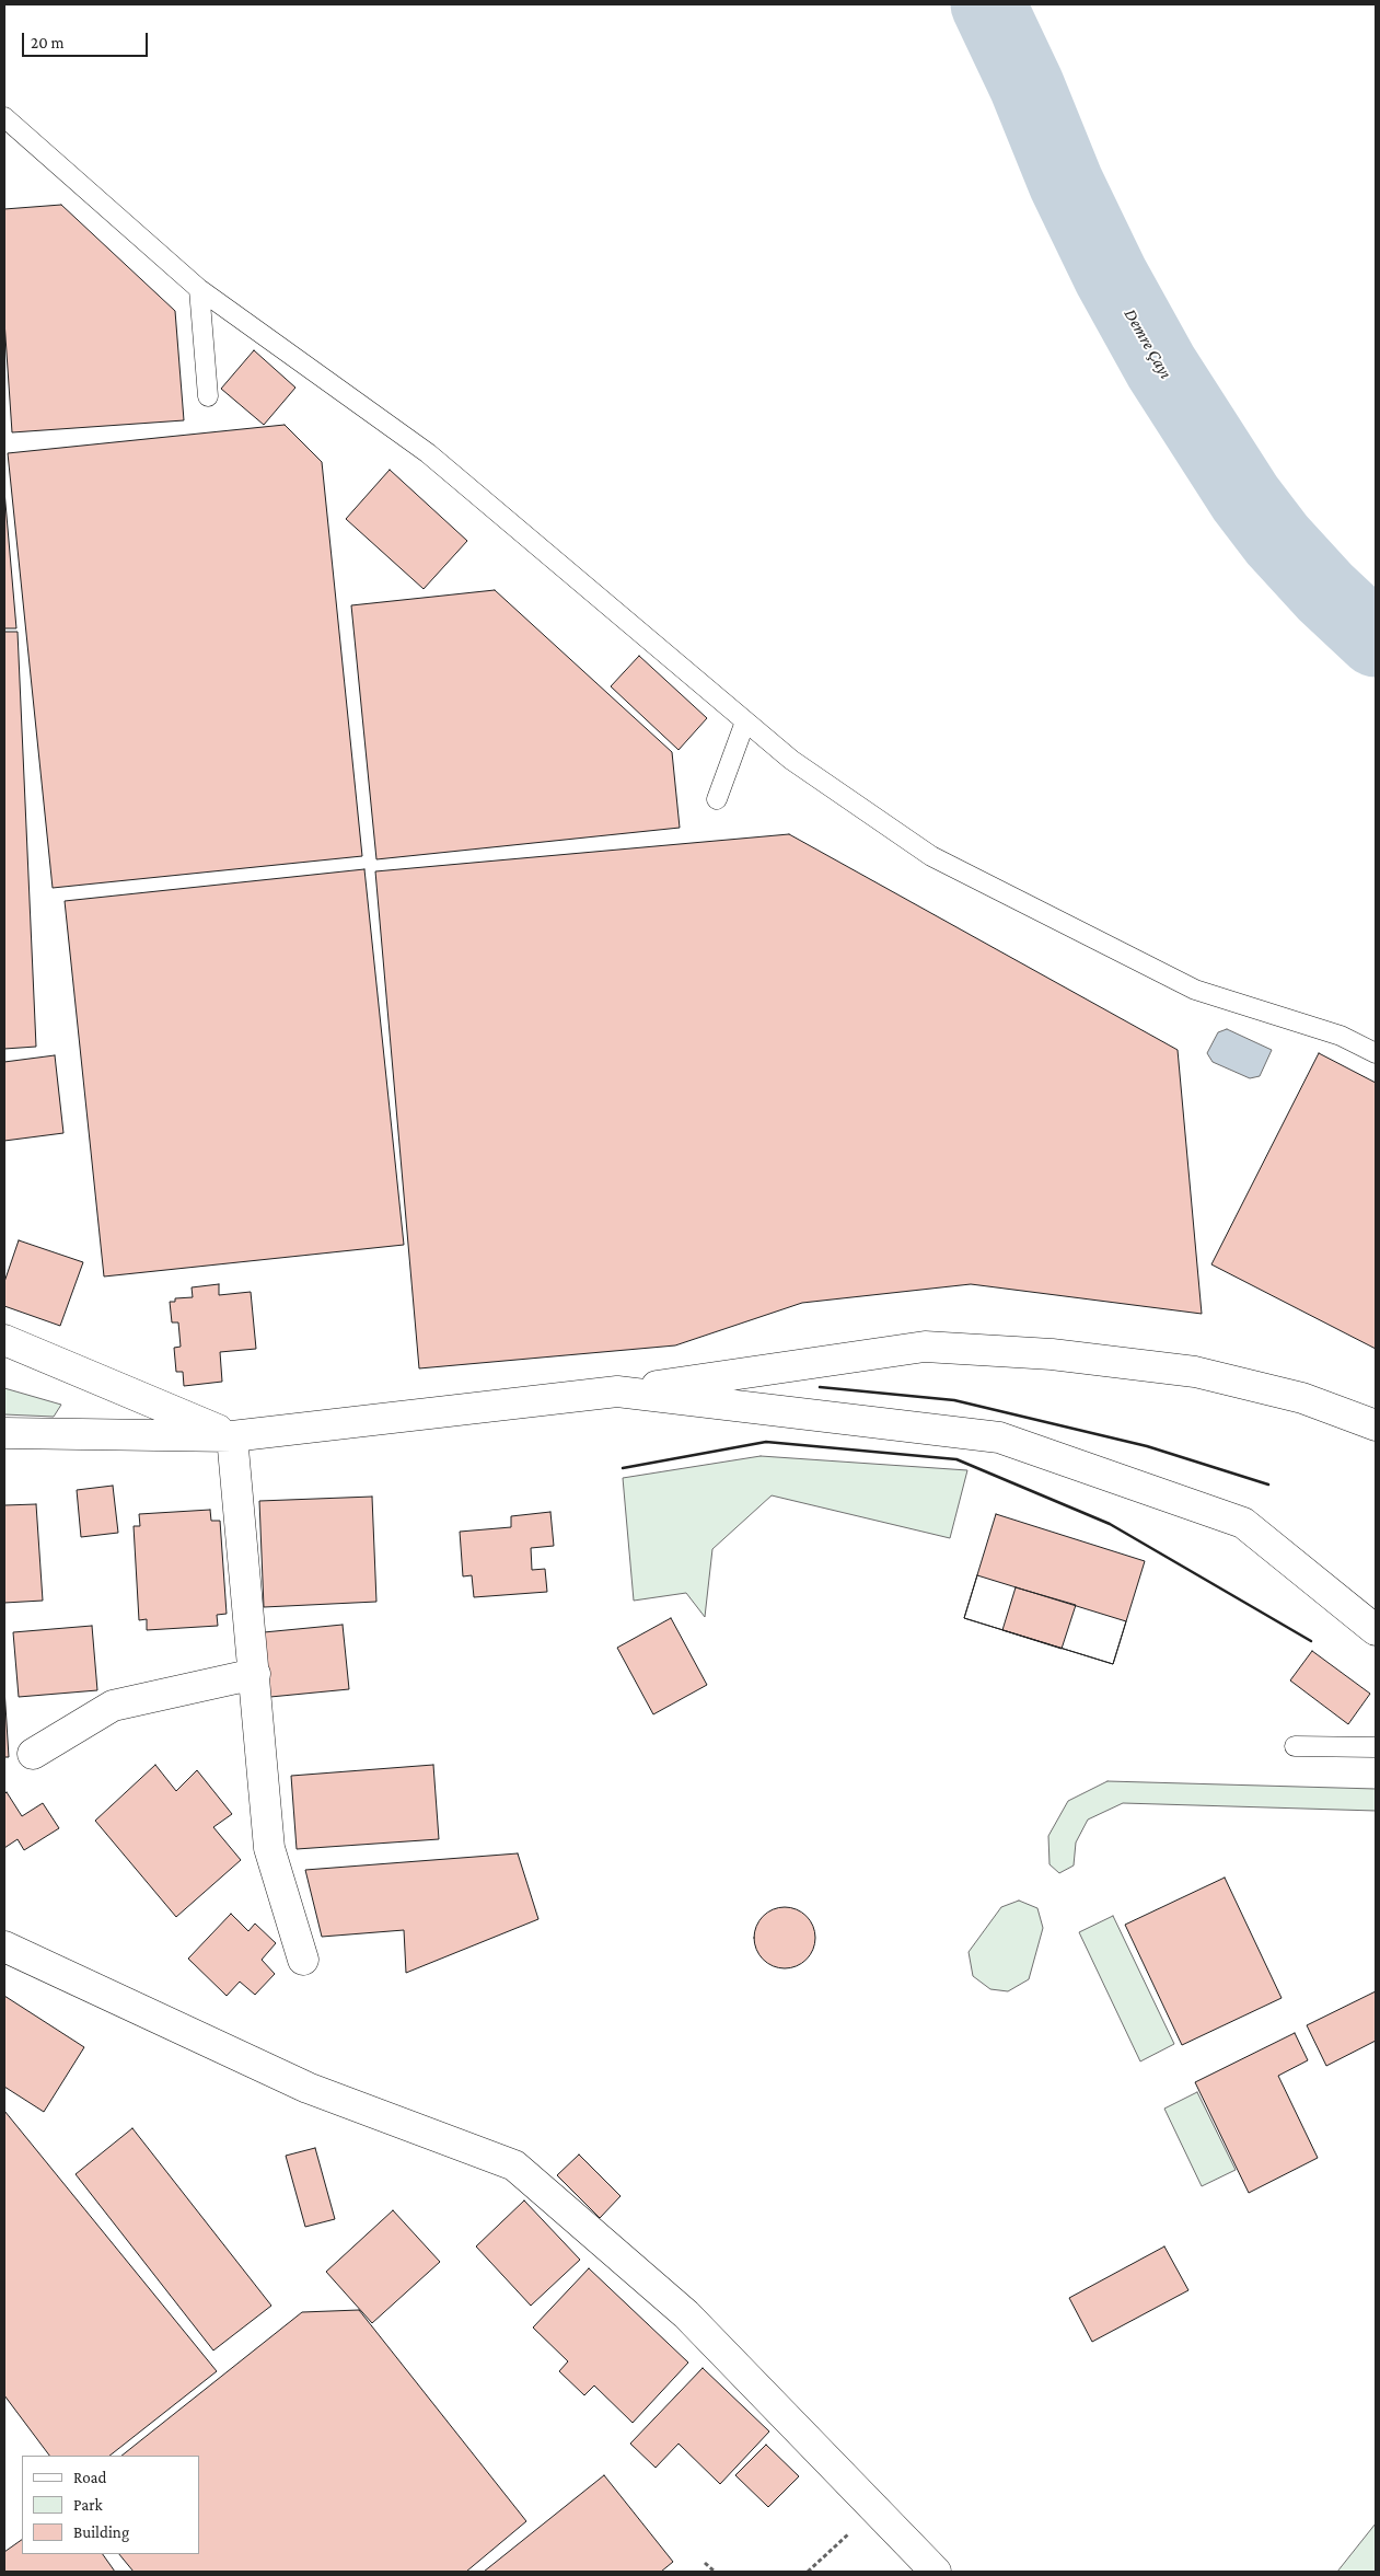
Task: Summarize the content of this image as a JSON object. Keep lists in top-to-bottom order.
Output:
{
  "water": ["Demre Çayı"],
  "legend": ["Road", "Park", "Building"],
  "scale_bar": "20 m"
}
